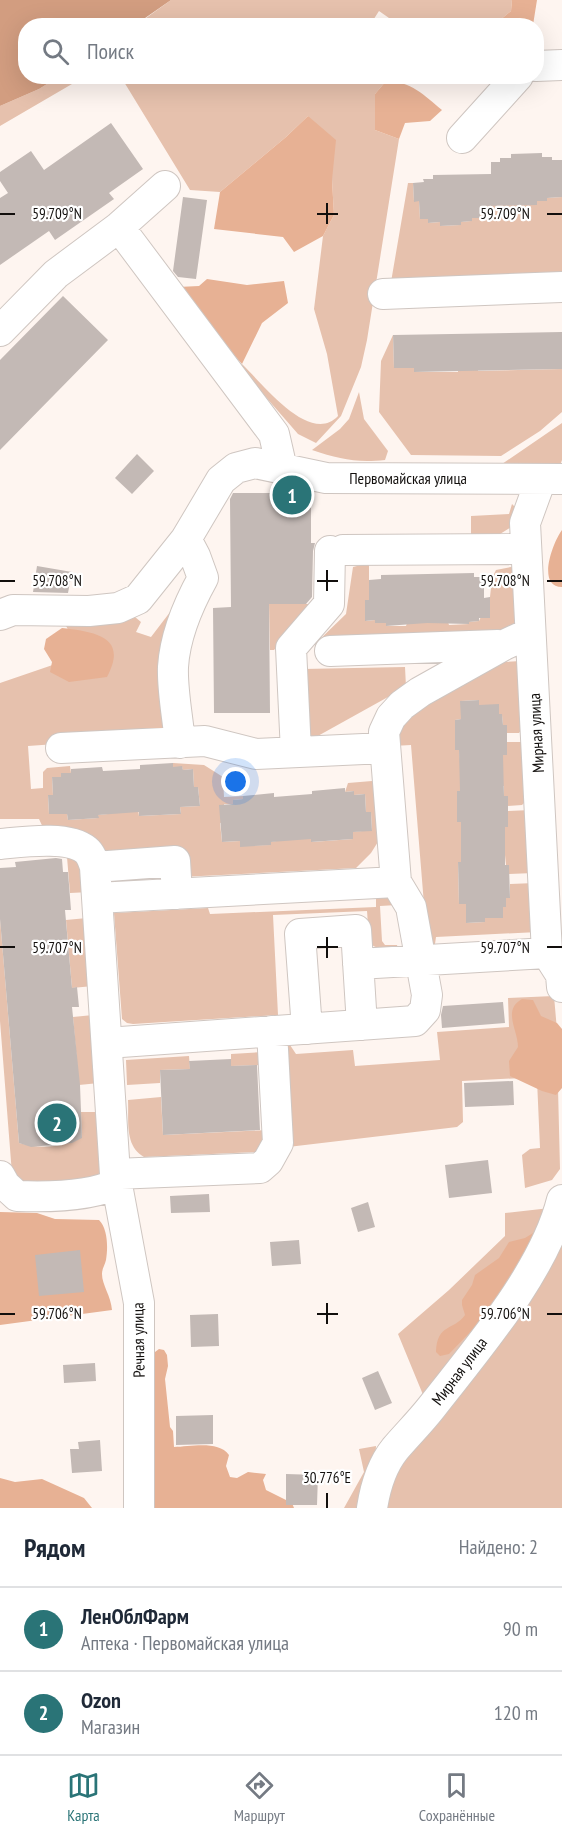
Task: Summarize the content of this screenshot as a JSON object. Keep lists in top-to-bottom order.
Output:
{
  "streets": {
    "street": ["Первомайская улица", "Мирная улица", "Речная улица"]
  },
  "crossings": [
    ["Первомайская улица", "Мирная улица"]
  ],
  "page": {
    "search": "Поиск",
    "pins": ["1", "2"],
    "heading": ["Рядом", "Найдено: 2"],
    "list": [
      {
        "mark": "1",
        "name": "ЛенОблФарм",
        "note": "Аптека · Первомайская улица",
        "value": "90 m"
      },
      {
        "mark": "2",
        "name": "Ozon",
        "note": "Магазин",
        "value": "120 m"
      }
    ],
    "nav": ["Карта", "Маршрут", "Сохранённые"]
  },
  "coordinates": [
    "59.709°N",
    "59.708°N",
    "59.707°N",
    "59.706°N",
    "30.776°E"
  ]
}
